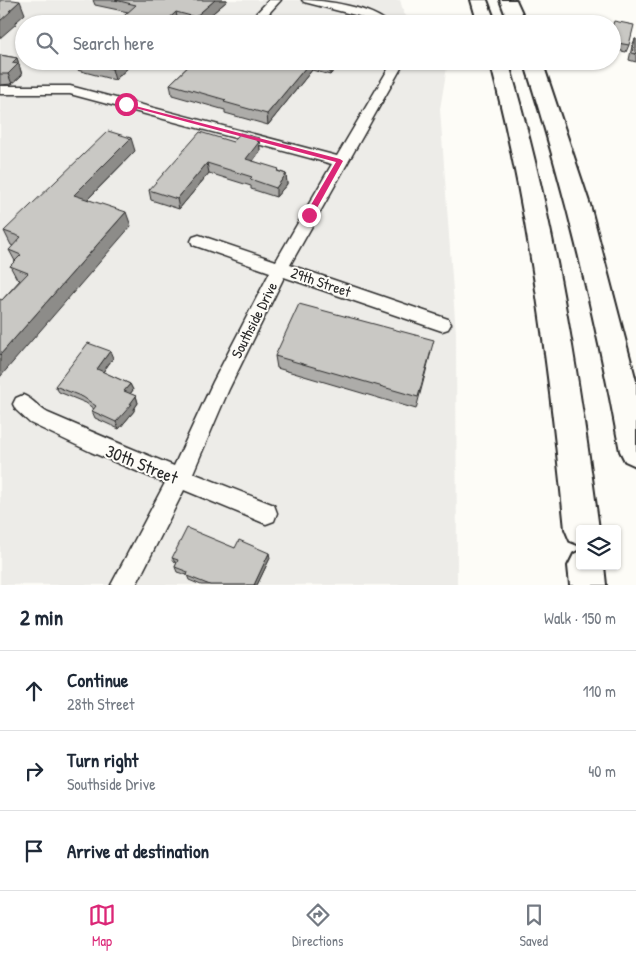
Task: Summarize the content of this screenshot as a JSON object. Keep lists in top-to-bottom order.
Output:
{
  "streets": {
    "street": ["29th Street", "Southside Drive", "30th Street"]
  },
  "crossings": [
    ["29th Street", "Southside Drive"],
    ["Southside Drive", "30th Street"]
  ],
  "page": {
    "search": "Search here",
    "heading": ["2 min", "Walk · 150 m"],
    "list": [
      ["Continue", "28th Street", "110 m"],
      ["Turn right", "Southside Drive", "40 m"],
      "Arrive at destination"
    ],
    "nav": ["Map", "Directions", "Saved"]
  }
}
